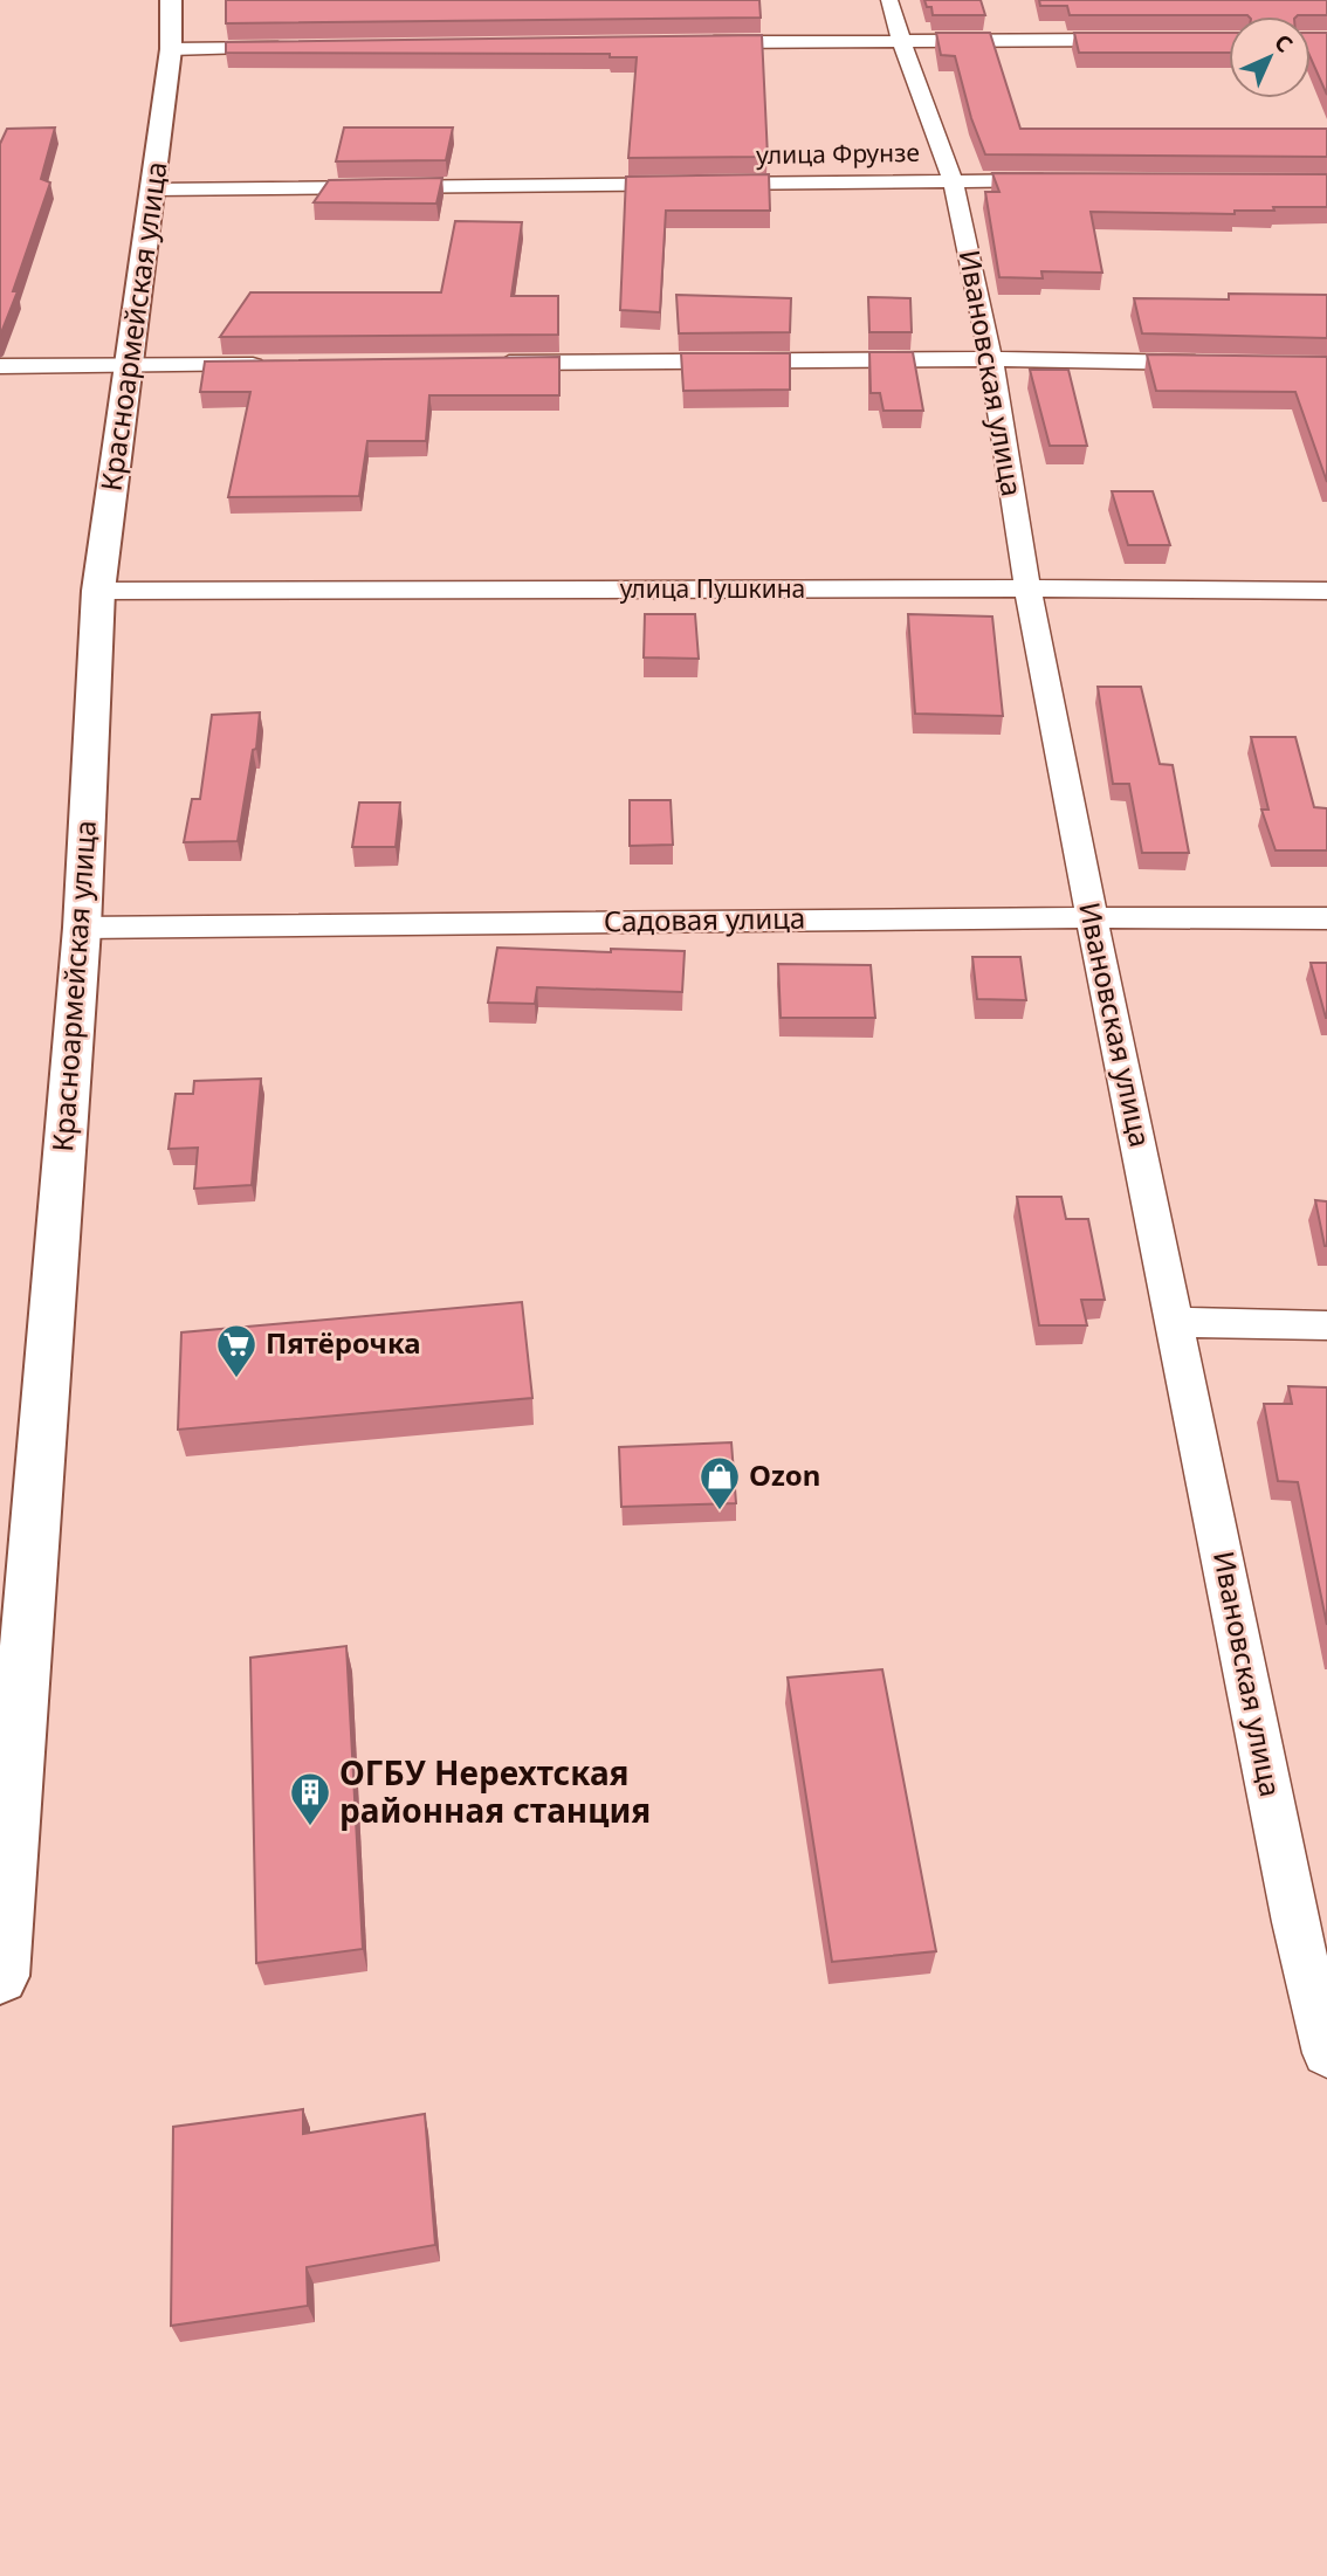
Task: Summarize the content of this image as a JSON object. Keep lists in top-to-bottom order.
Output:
{
  "streets": {
    "street": [
      "улица Фрунзе",
      "Красноармейская улица",
      "Ивановская улица",
      "улица Пушкина",
      "Садовая улица"
    ]
  },
  "crossings": [
    ["улица Фрунзе", "Красноармейская улица"],
    ["улица Фрунзе", "Ивановская улица"],
    ["Красноармейская улица", "улица Пушкина"],
    ["Красноармейская улица", "Садовая улица"],
    ["Ивановская улица", "улица Пушкина"],
    ["Ивановская улица", "Садовая улица"]
  ],
  "places": {
    "supermarket": ["Пятёрочка"],
    "shop": ["Ozon"],
    "building": ["ОГБУ Нерехтская районная станция"]
  },
  "north": "top right"
}
